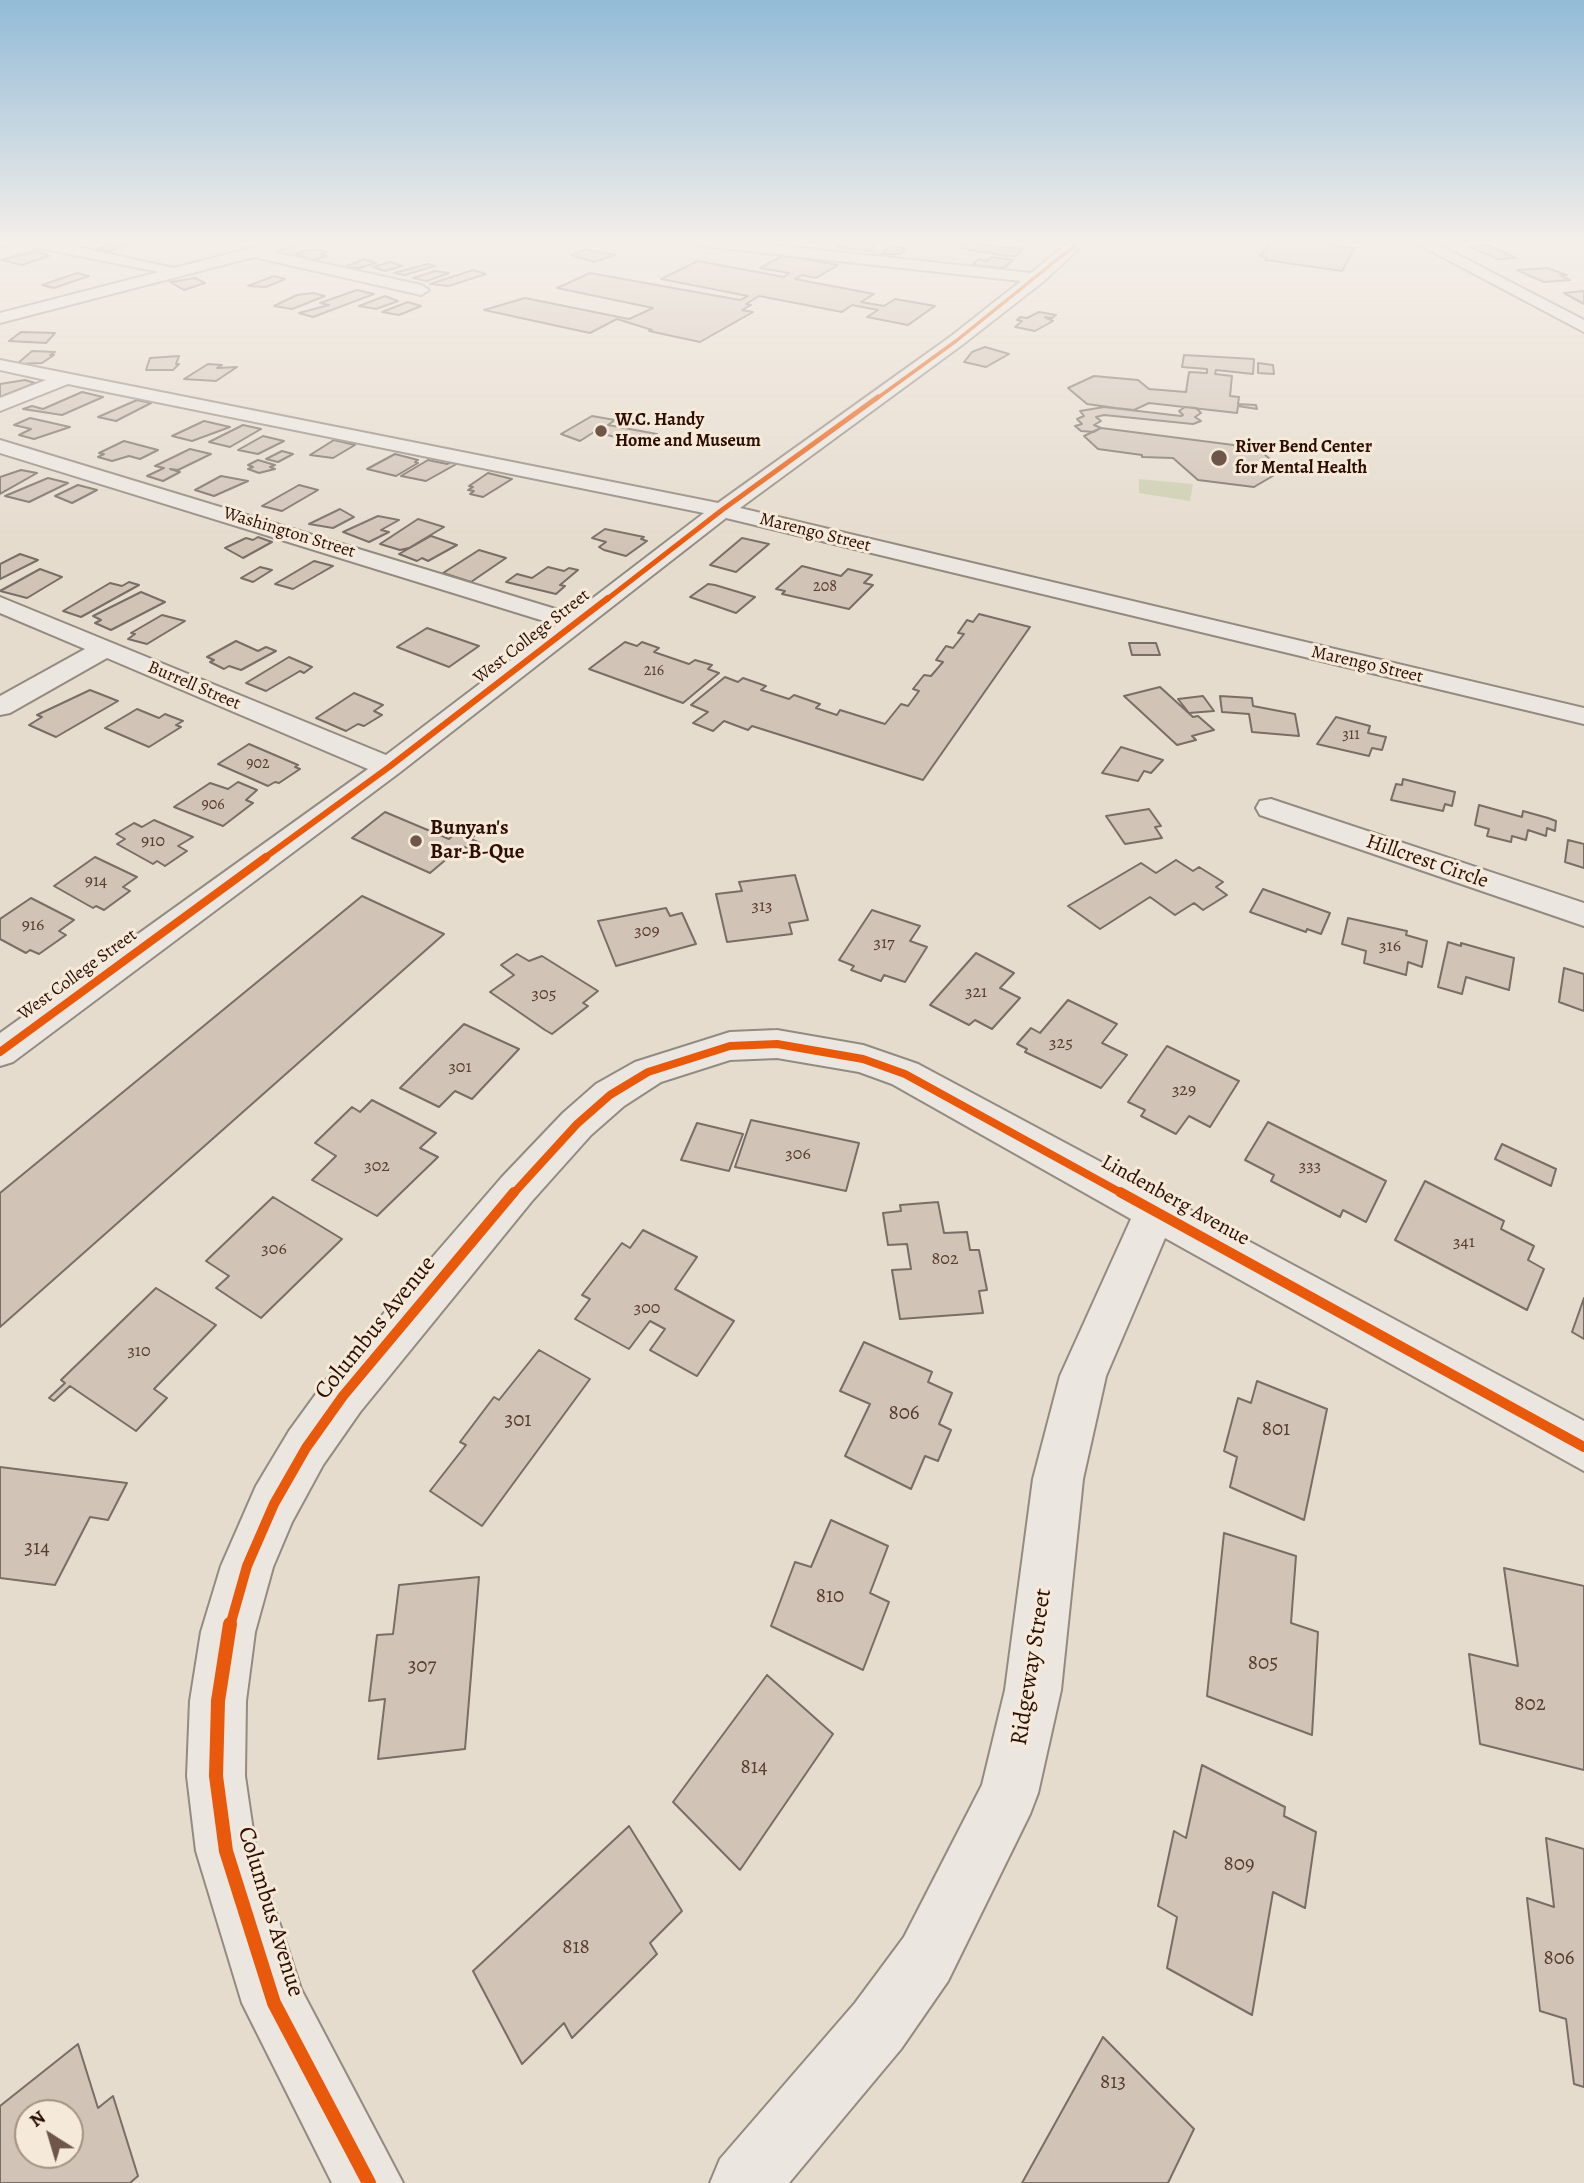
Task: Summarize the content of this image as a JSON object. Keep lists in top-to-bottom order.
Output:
{
  "streets": {
    "street": [
      "Washington Street",
      "Marengo Street",
      "West College Street",
      "Burrell Street",
      "Hillcrest Circle",
      "Lindenberg Avenue",
      "Columbus Avenue",
      "Ridgeway Street"
    ]
  },
  "crossings": [
    ["Washington Street", "West College Street"],
    ["Marengo Street", "West College Street"],
    ["West College Street", "Burrell Street"],
    ["Lindenberg Avenue", "Columbus Avenue"],
    ["Lindenberg Avenue", "Ridgeway Street"]
  ],
  "places": ["W.C. Handy Home and Museum", "River Bend Center for Mental Health", "Bunyan's Bar-B-Que"],
  "house_numbers": [
    "208",
    "216",
    "311",
    "902",
    "906",
    "910",
    "914",
    "313",
    "916",
    "309",
    "317",
    "316",
    "321",
    "305",
    "325",
    "301",
    "329",
    "306",
    "302",
    "333",
    "341",
    "306",
    "802",
    "300",
    "310",
    "806",
    "301",
    "801",
    "314",
    "810",
    "805",
    "307",
    "802",
    "814",
    "809",
    "818",
    "806",
    "813"
  ],
  "north": "top left"
}
